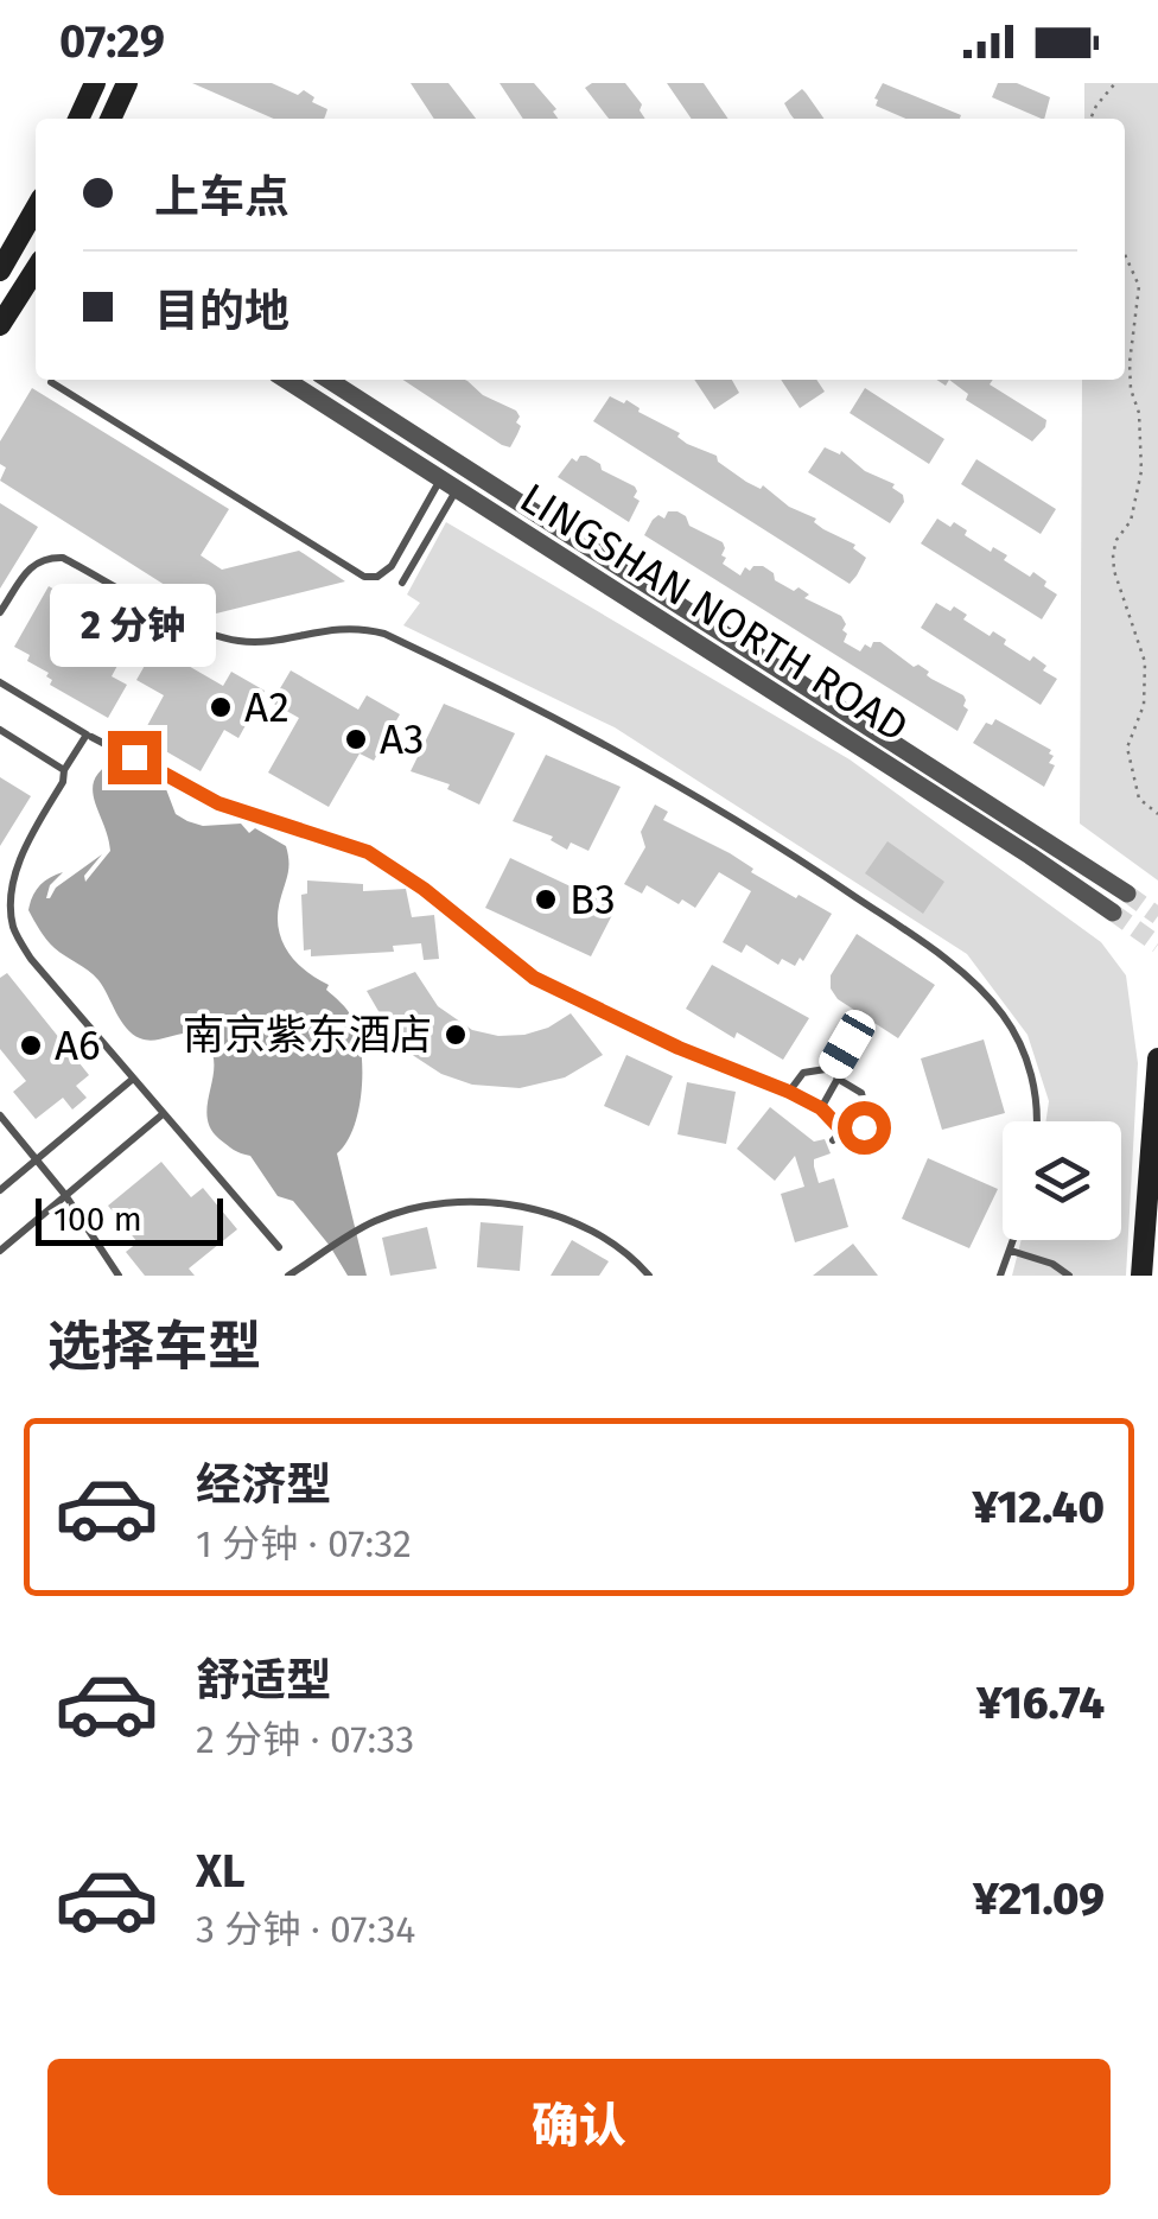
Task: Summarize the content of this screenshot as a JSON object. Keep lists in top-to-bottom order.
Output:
{
  "streets": {
    "street": ["LINGSHAN NORTH ROAD"]
  },
  "places": [
    "A2",
    "A3",
    "B3",
    "南京紫东酒店",
    "A6"
  ],
  "scale_bar": "100 m",
  "page": {
    "status": "07:29",
    "banner": ["上车点", "目的地"],
    "bubble": "2 分钟",
    "scale": "100 m",
    "heading": "选择车型",
    "list": [
      {
        "name": "经济型",
        "note": "1 分钟 · 07:32",
        "value": "¥12.40"
      },
      {
        "name": "舒适型",
        "note": "2 分钟 · 07:33",
        "value": "¥16.74"
      },
      {
        "name": "XL",
        "note": "3 分钟 · 07:34",
        "value": "¥21.09"
      }
    ],
    "buttons": "确认"
  }
}
